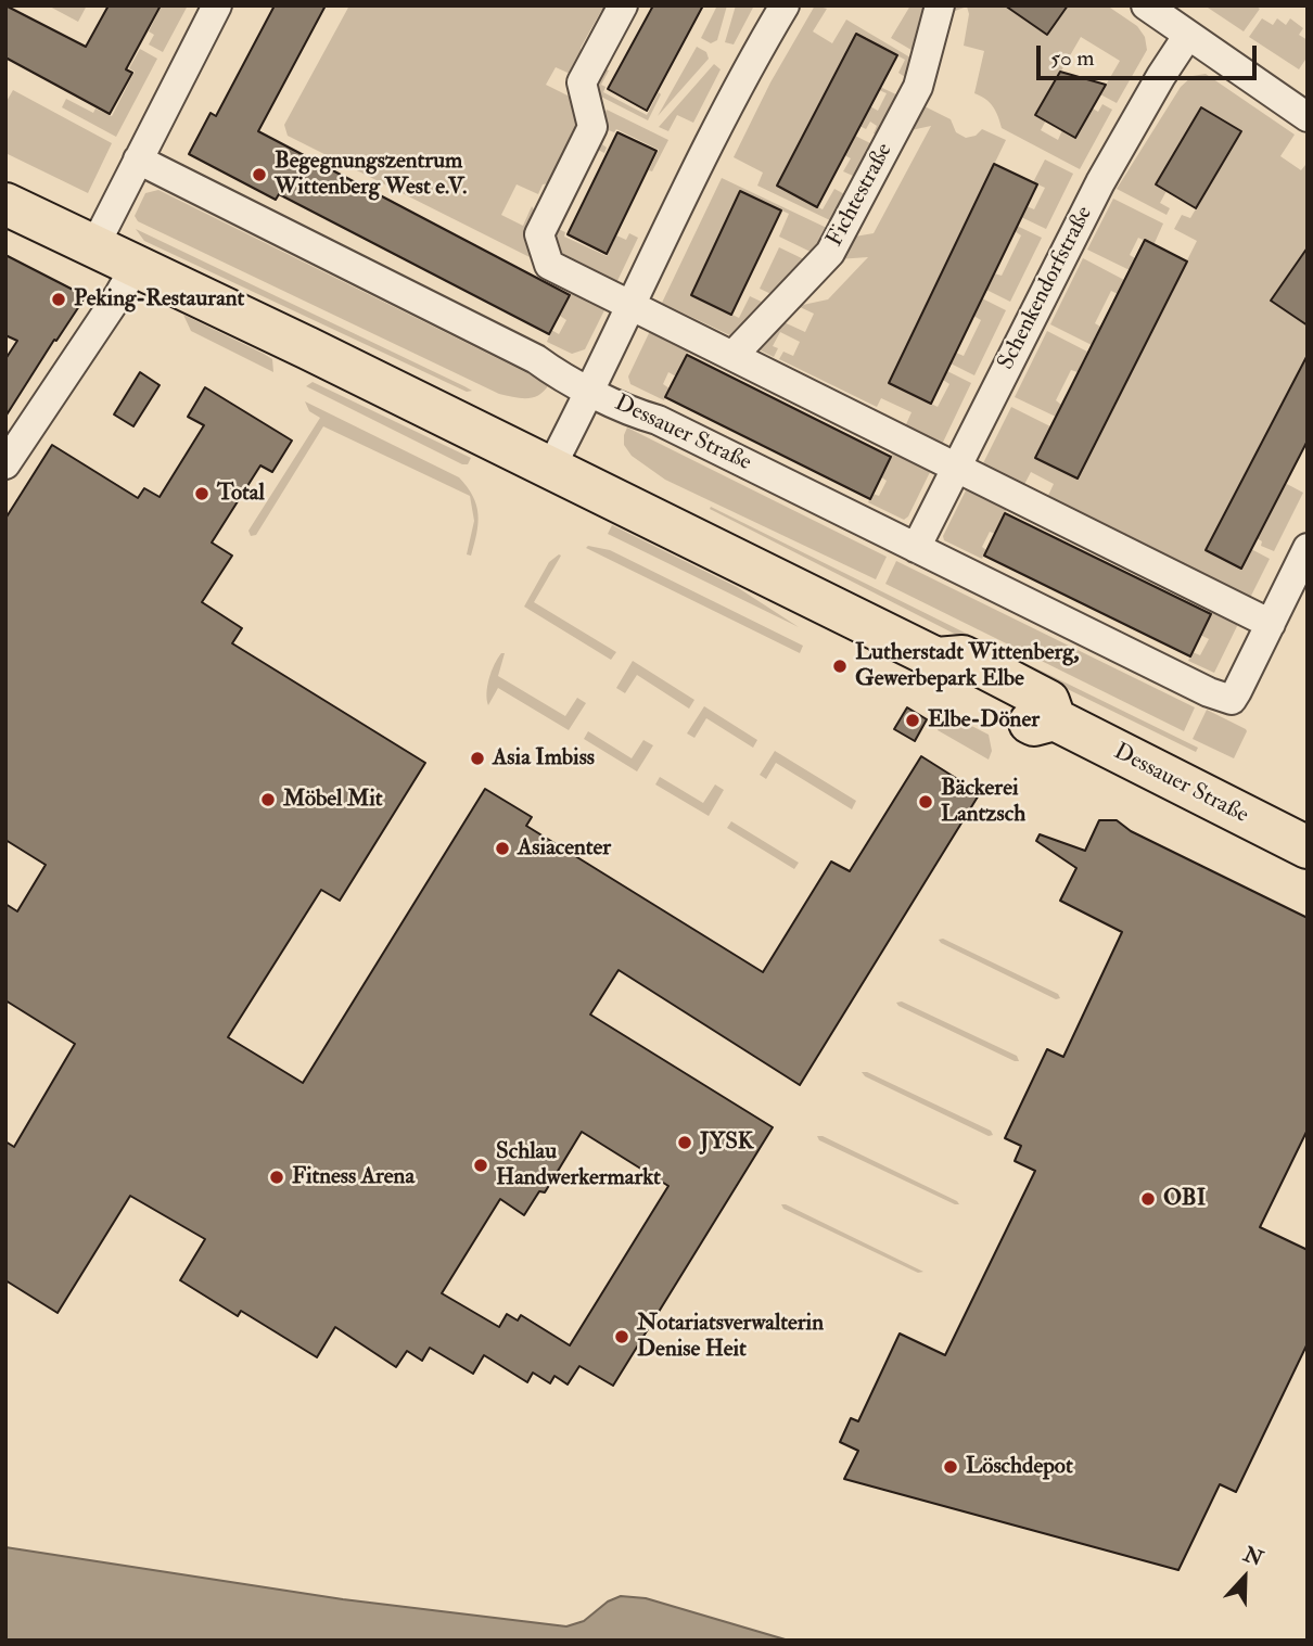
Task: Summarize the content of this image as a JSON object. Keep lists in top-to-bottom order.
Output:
{
  "streets": {
    "main road": ["Dessauer Straße"],
    "street": ["Fichtestraße", "Schenkendorfstraße"]
  },
  "crossings": [
    ["Schenkendorfstraße", "Dessauer Straße"]
  ],
  "places": [
    "Begegnungszentrum Wittenberg West e.V.",
    "Peking-Restaurant",
    "Total",
    "Lutherstadt Wittenberg, Gewerbepark Elbe",
    "Elbe-Döner",
    "Asia Imbiss",
    "Möbel Mit",
    "Bäckerei Lantzsch",
    "Asiacenter",
    "JYSK",
    "Schlau Handwerkermarkt",
    "Fitness Arena",
    "OBI",
    "Notariatsverwalterin Denise Heit",
    "Löschdepot"
  ],
  "scale_bar": "50 m",
  "north": "top"
}
